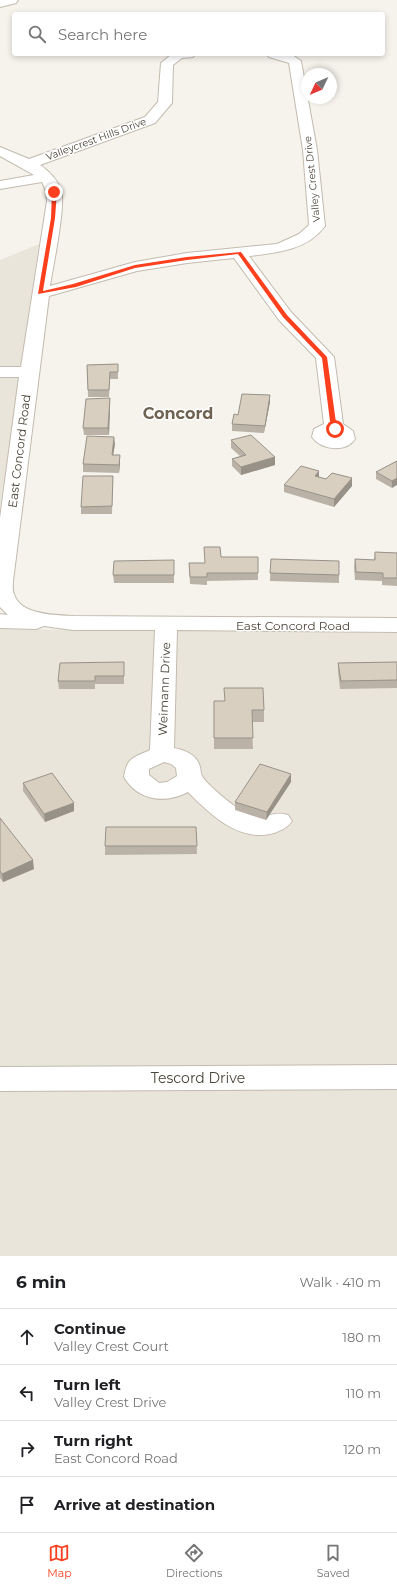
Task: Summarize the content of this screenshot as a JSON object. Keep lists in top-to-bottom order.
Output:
{
  "streets": {
    "street": [
      "Valleycrest Hills Drive",
      "Valley Crest Drive",
      "East Concord Road",
      "Weimann Drive",
      "Tescord Drive"
    ]
  },
  "crossings": [
    ["Valleycrest Hills Drive", "East Concord Road"],
    ["Valley Crest Drive", "East Concord Road"],
    ["East Concord Road", "Weimann Drive"]
  ],
  "districts": ["Concord"],
  "north": "bottom left",
  "page": {
    "search": "Search here",
    "heading": ["6 min", "Walk · 410 m"],
    "list": [
      ["Continue", "Valley Crest Court", "180 m"],
      ["Turn left", "Valley Crest Drive", "110 m"],
      ["Turn right", "East Concord Road", "120 m"],
      "Arrive at destination"
    ],
    "nav": ["Map", "Directions", "Saved"]
  }
}
